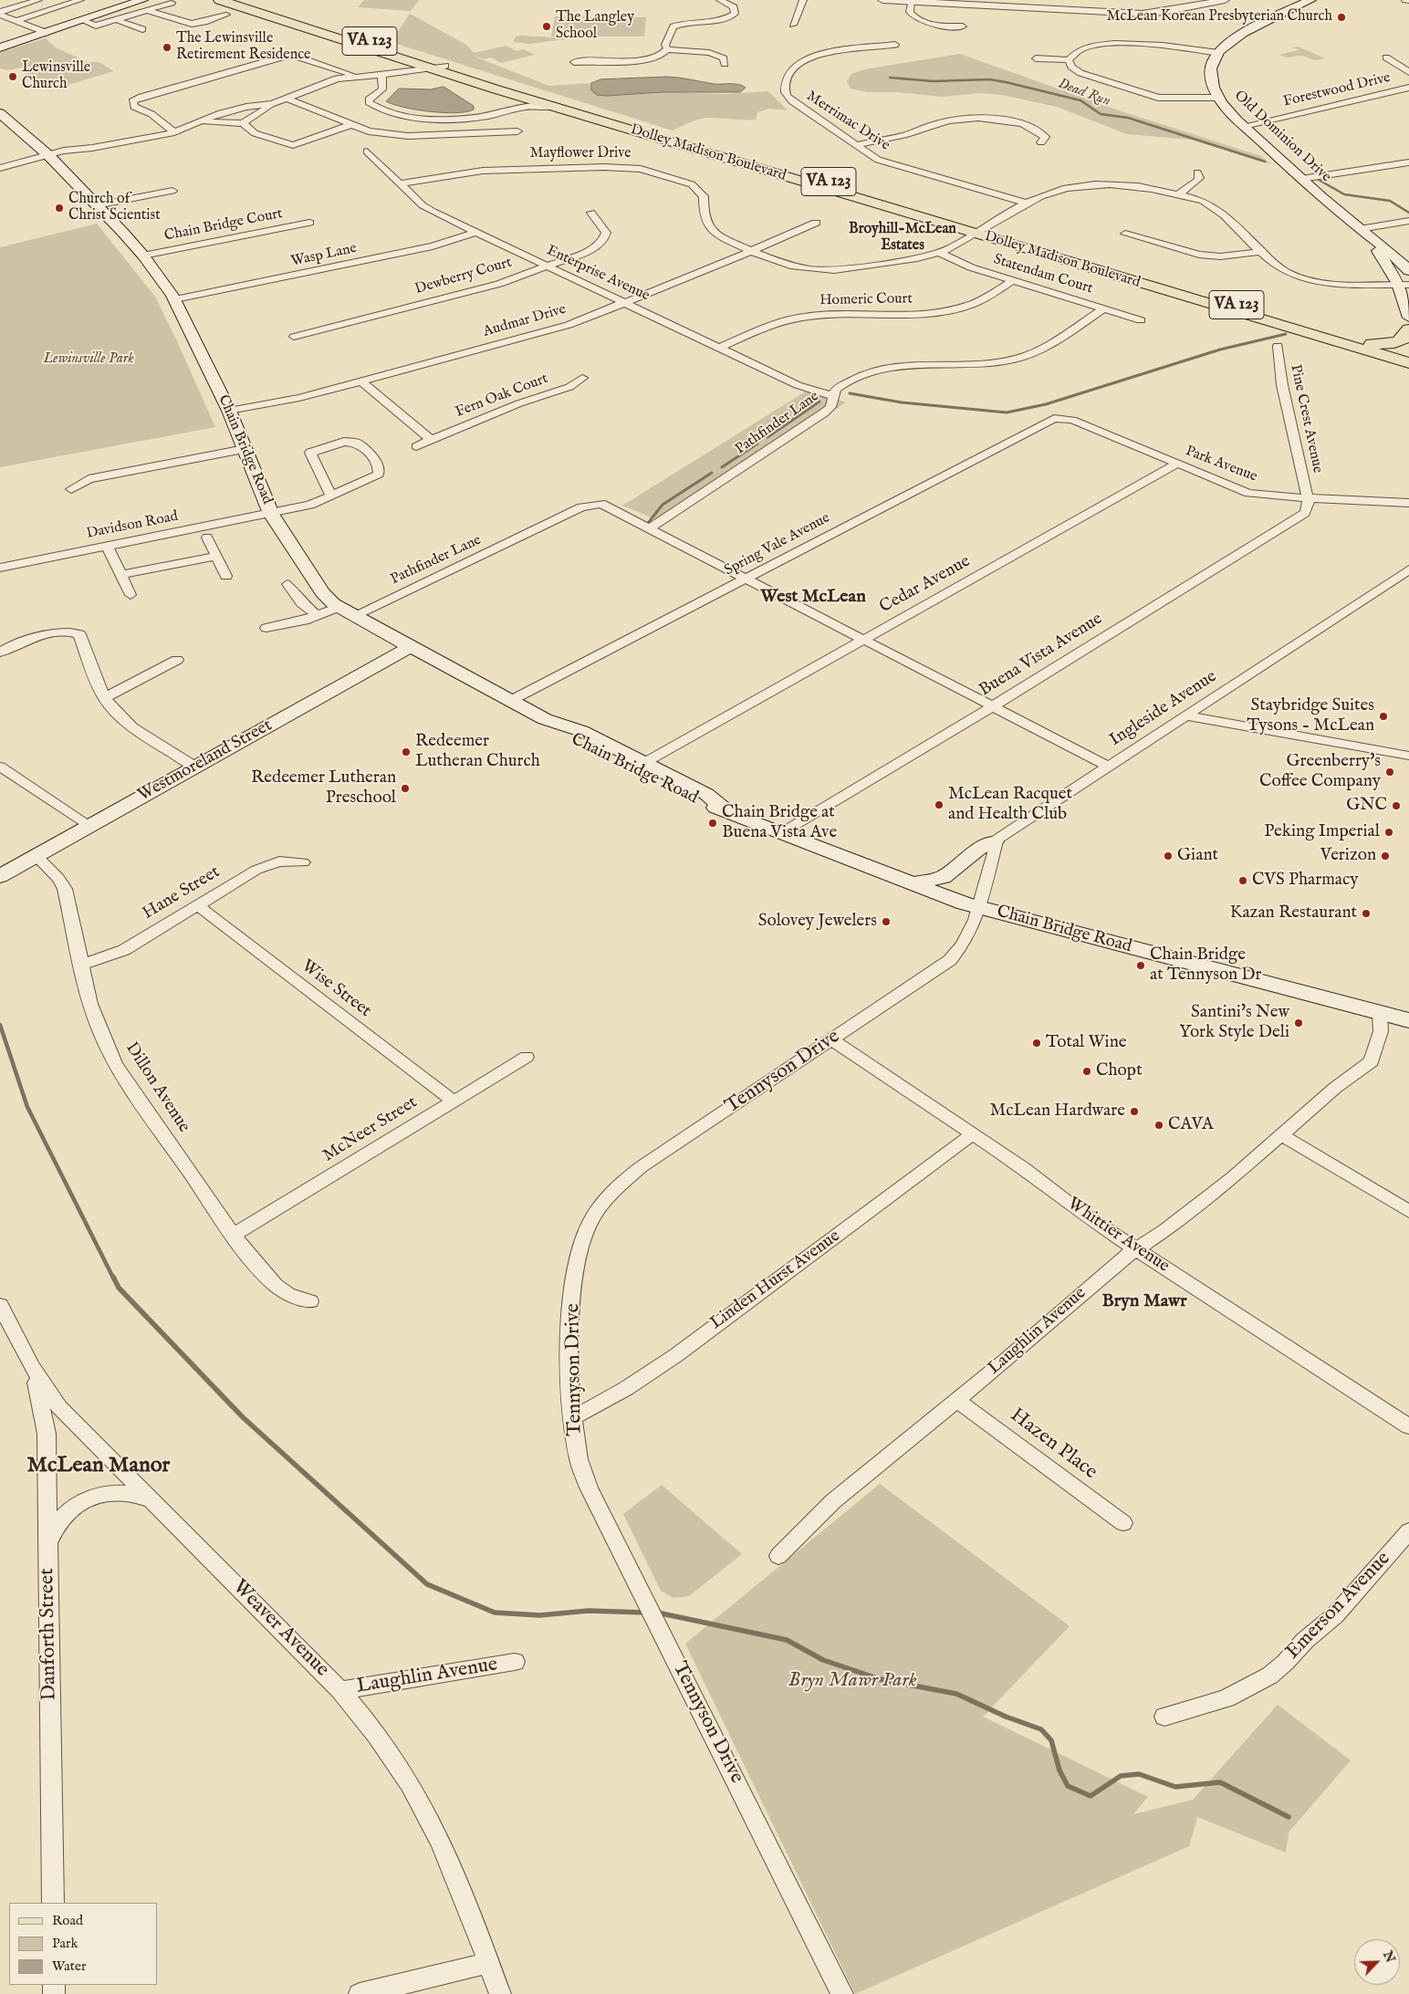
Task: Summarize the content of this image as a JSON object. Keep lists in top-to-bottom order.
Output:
{
  "streets": {
    "main road": [
      "VA 123",
      "Old Dominion Drive",
      "Dolley Madison Boulevard",
      "Chain Bridge Road",
      "Westmoreland Street"
    ],
    "street": [
      "Forestwood Drive",
      "Merrimac Drive",
      "Mayflower Drive",
      "Chain Bridge Court",
      "Wasp Lane",
      "Enterprise Avenue",
      "Statendam Court",
      "Dewberry Court",
      "Homeric Court",
      "Audmar Drive",
      "Fern Oak Court",
      "Pine Crest Avenue",
      "Pathfinder Lane",
      "Park Avenue",
      "Davidson Road",
      "Spring Vale Avenue",
      "Cedar Avenue",
      "Buena Vista Avenue",
      "Ingleside Avenue",
      "Hane Street",
      "Wise Street",
      "Tennyson Drive",
      "Dillon Avenue",
      "McNeer Street",
      "Whittier Avenue",
      "Linden Hurst Avenue",
      "Laughlin Avenue",
      "Hazen Place",
      "Emerson Avenue",
      "Weaver Avenue",
      "Danforth Street"
    ]
  },
  "crossings": [
    ["Forestwood Drive", "Old Dominion Drive"],
    ["Merrimac Drive", "Mayflower Drive"],
    ["Old Dominion Drive", "Mayflower Drive"],
    ["Dolley Madison Boulevard", "Mayflower Drive"],
    ["Mayflower Drive", "Enterprise Avenue"],
    ["Mayflower Drive", "Statendam Court"],
    ["Mayflower Drive", "Audmar Drive"],
    ["Chain Bridge Court", "Chain Bridge Road"],
    ["Wasp Lane", "Enterprise Avenue"],
    ["Wasp Lane", "Chain Bridge Road"],
    ["Enterprise Avenue", "Dewberry Court"],
    ["Enterprise Avenue", "Homeric Court"],
    ["Enterprise Avenue", "Audmar Drive"],
    ["Enterprise Avenue", "Pathfinder Lane"],
    ["Statendam Court", "Homeric Court"],
    ["Statendam Court", "Pathfinder Lane"],
    ["Audmar Drive", "Chain Bridge Road"],
    ["Pine Crest Avenue", "Park Avenue"],
    ["Pine Crest Avenue", "Buena Vista Avenue"],
    ["Pathfinder Lane", "Chain Bridge Road"],
    ["Chain Bridge Road", "Davidson Road"],
    ["Chain Bridge Road", "Spring Vale Avenue"],
    ["Chain Bridge Road", "Cedar Avenue"],
    ["Chain Bridge Road", "Buena Vista Avenue"],
    ["Chain Bridge Road", "Westmoreland Street"],
    ["Chain Bridge Road", "Tennyson Drive"],
    ["Chain Bridge Road", "Laughlin Avenue"],
    ["Park Avenue", "Spring Vale Avenue"],
    ["Park Avenue", "Cedar Avenue"],
    ["Park Avenue", "Buena Vista Avenue"],
    ["Westmoreland Street", "Dillon Avenue"],
    ["Hane Street", "Wise Street"],
    ["Hane Street", "Dillon Avenue"],
    ["Wise Street", "McNeer Street"],
    ["Tennyson Drive", "Whittier Avenue"],
    ["Tennyson Drive", "Linden Hurst Avenue"],
    ["Dillon Avenue", "McNeer Street"],
    ["Whittier Avenue", "Linden Hurst Avenue"],
    ["Whittier Avenue", "Laughlin Avenue"],
    ["Laughlin Avenue", "Hazen Place"],
    ["Laughlin Avenue", "Weaver Avenue"],
    ["Weaver Avenue", "Danforth Street"]
  ],
  "districts": [
    "Broyhill-McLean Estates",
    "West McLean",
    "Bryn Mawr",
    "McLean Manor"
  ],
  "water": ["Dead Run"],
  "parks": ["Lewinsville Park", "Bryn Mawr Park"],
  "places": [
    "McLean Korean Presbyterian Church",
    "The Langley School",
    "The Lewinsville Retirement Residence",
    "Lewinsville Church",
    "Church of Christ Scientist",
    "Staybridge Suites Tysons - McLean",
    "Redeemer Lutheran Church",
    "Greenberry's Coffee Company",
    "Redeemer Lutheran Preschool",
    "McLean Racquet and Health Club",
    "GNC",
    "Chain Bridge at Buena Vista Ave",
    "Peking Imperial",
    "Giant",
    "Verizon",
    "CVS Pharmacy",
    "Kazan Restaurant",
    "Solovey Jewelers",
    "Chain Bridge at Tennyson Dr",
    "Santini's New York Style Deli",
    "Total Wine",
    "Chopt",
    "McLean Hardware",
    "CAVA"
  ],
  "legend": ["Road", "Park", "Water"],
  "north": "top right"
}
